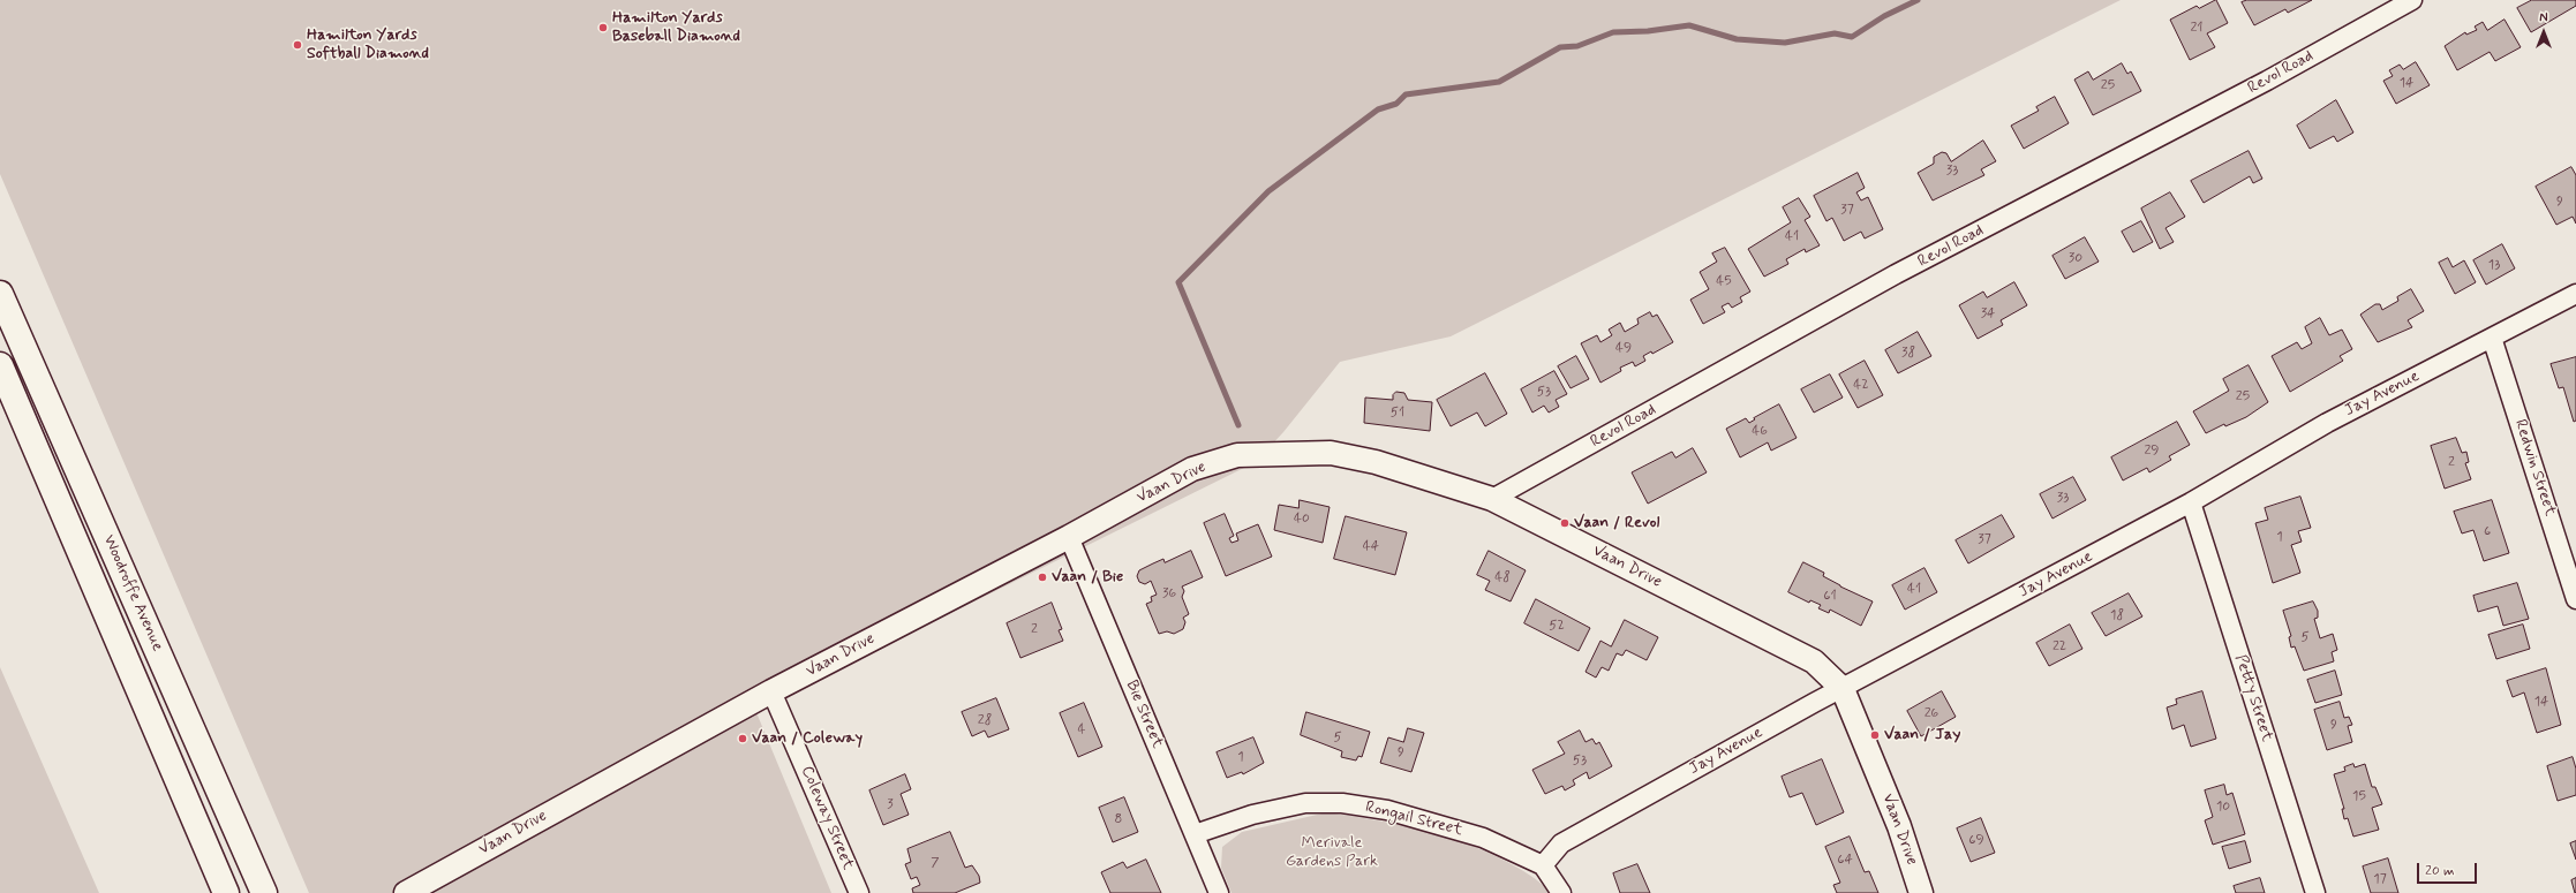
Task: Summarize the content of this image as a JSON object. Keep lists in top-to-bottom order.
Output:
{
  "streets": {
    "main road": ["Woodroffe Avenue"],
    "street": [
      "Revol Road",
      "Jay Avenue",
      "Redwin Street",
      "Vaan Drive",
      "Petty Street",
      "Bie Street",
      "Coleway Street",
      "Rongail Street"
    ]
  },
  "crossings": [
    ["Revol Road", "Vaan Drive"],
    ["Jay Avenue", "Redwin Street"],
    ["Jay Avenue", "Vaan Drive"],
    ["Jay Avenue", "Petty Street"],
    ["Jay Avenue", "Rongail Street"],
    ["Vaan Drive", "Bie Street"],
    ["Vaan Drive", "Coleway Street"],
    ["Bie Street", "Rongail Street"]
  ],
  "parks": ["Merivale Gardens Park"],
  "places": [
    "Hamilton Yards Baseball Diamond",
    "Hamilton Yards Softball Diamond",
    "Vaan / Revol",
    "Vaan / Bie",
    "Vaan / Jay",
    "Vaan / Coleway"
  ],
  "house_numbers": [
    "21",
    "14",
    "25",
    "33",
    "9",
    "37",
    "41",
    "30",
    "13",
    "45",
    "34",
    "49",
    "38",
    "42",
    "53",
    "25",
    "51",
    "46",
    "29",
    "2",
    "33",
    "40",
    "6",
    "1",
    "37",
    "44",
    "48",
    "41",
    "36",
    "61",
    "18",
    "52",
    "2",
    "5",
    "22",
    "14",
    "26",
    "28",
    "9",
    "4",
    "5",
    "9",
    "1",
    "53",
    "15",
    "3",
    "10",
    "8",
    "69",
    "64",
    "7",
    "17"
  ],
  "scale_bar": "20 m",
  "north": "top"
}
